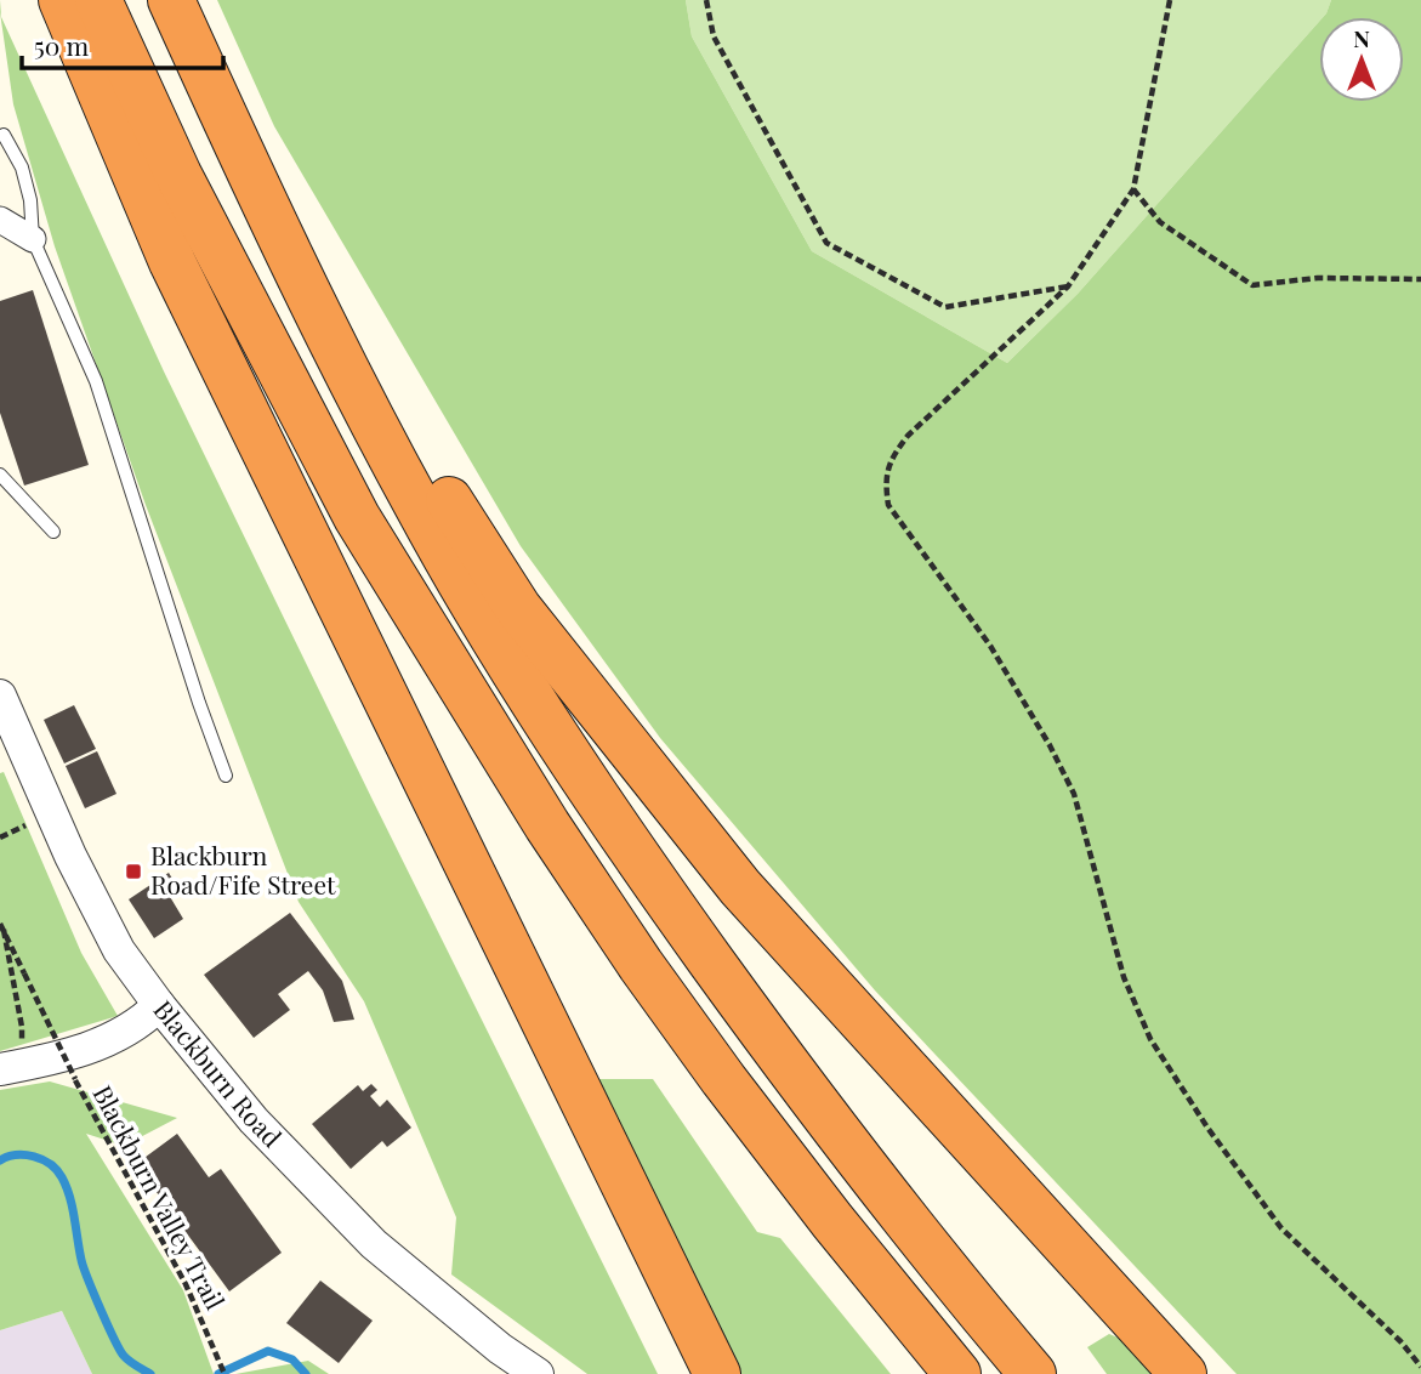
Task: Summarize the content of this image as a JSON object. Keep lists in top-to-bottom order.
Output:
{
  "streets": {
    "street": ["Blackburn Road"],
    "path": ["Blackburn Valley Trail"]
  },
  "places": {
    "transit": ["Blackburn Road/Fife Street"]
  },
  "scale_bar": "50 m",
  "north": "top"
}
